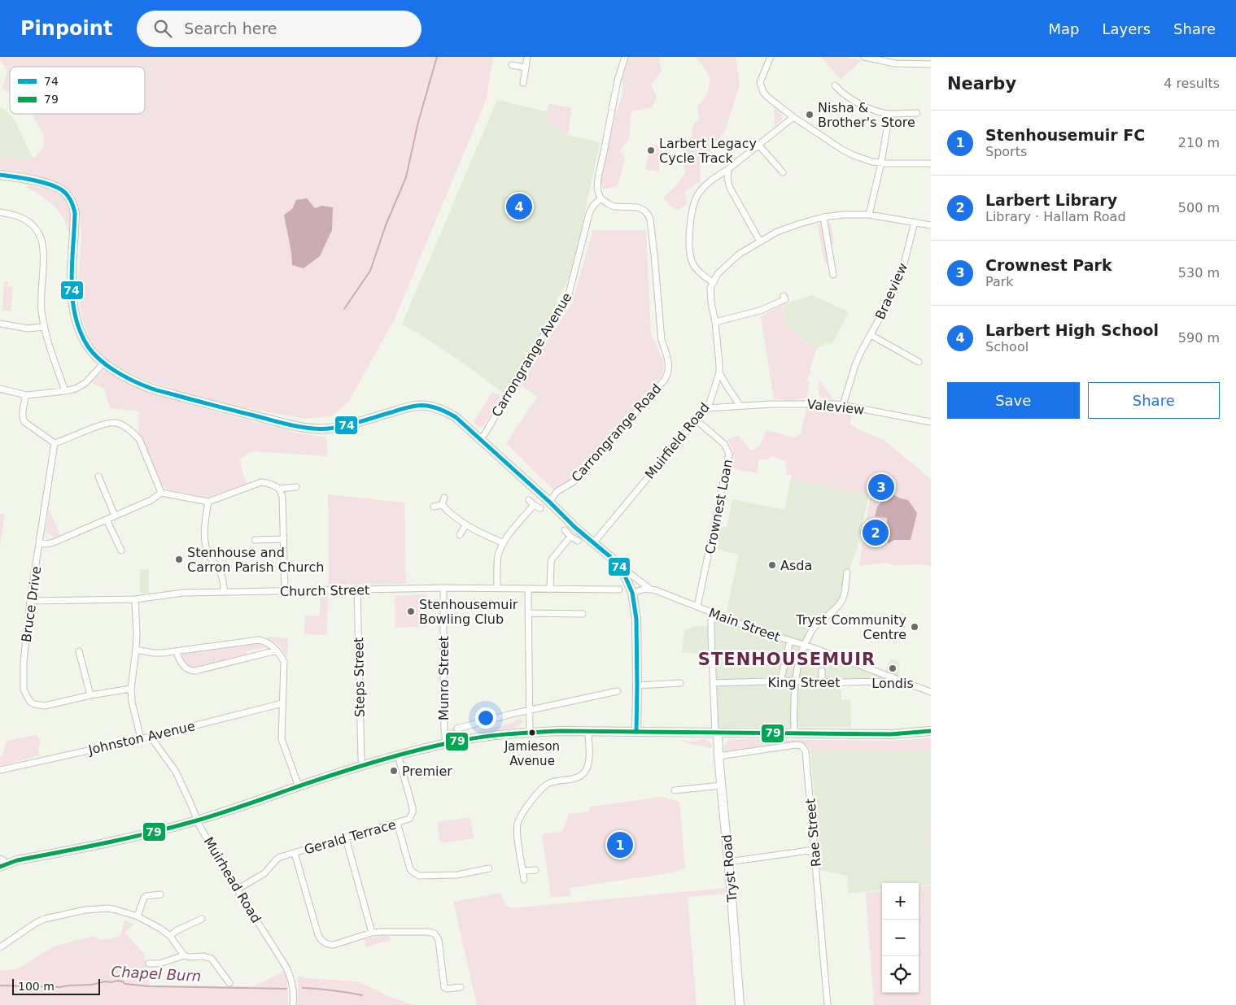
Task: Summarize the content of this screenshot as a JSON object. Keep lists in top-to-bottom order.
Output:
{
  "streets": {
    "street": [
      "Braeview",
      "Carrongrange Avenue",
      "Valeview",
      "Carrongrange Road",
      "Muirfield Road",
      "Crownest Loan",
      "Church Street",
      "Bruce Drive",
      "Main Street",
      "Steps Street",
      "Munro Street",
      "King Street",
      "Johnston Avenue",
      "Rae Street",
      "Gerald Terrace",
      "Tryst Road",
      "Muirhead Road"
    ]
  },
  "crossings": [
    ["Braeview", "Valeview"],
    ["Carrongrange Avenue", "Carrongrange Road"],
    ["Carrongrange Avenue", "Main Street"],
    ["Valeview", "Muirfield Road"],
    ["Carrongrange Road", "Main Street"],
    ["Muirfield Road", "Crownest Loan"],
    ["Muirfield Road", "Main Street"],
    ["Crownest Loan", "Main Street"],
    ["Church Street", "Bruce Drive"],
    ["Church Street", "Steps Street"],
    ["Church Street", "Munro Street"],
    ["Main Street", "King Street"],
    ["Johnston Avenue", "Muirhead Road"],
    ["Rae Street", "Tryst Road"],
    ["Gerald Terrace", "Muirhead Road"]
  ],
  "districts": ["STENHOUSEMUIR"],
  "water": ["Chapel Burn"],
  "places": [
    "Nisha & Brother's Store",
    "Larbert Legacy Cycle Track",
    "Stenhouse and Carron Parish Church",
    "Asda",
    "Stenhousemuir Bowling Club",
    "Tryst Community Centre",
    "Londis",
    "Jamieson Avenue",
    "Premier"
  ],
  "lines": ["transit line 74", "transit line 79"],
  "legend": ["74", "79"],
  "scale_bar": "100 m",
  "page": {
    "header": "Pinpoint",
    "search": "Search here",
    "nav": ["Map", "Layers", "Share"],
    "heading": ["Nearby", "4 results"],
    "list": [
      {
        "mark": "1",
        "name": "Stenhousemuir FC",
        "note": "Sports",
        "value": "210 m"
      },
      {
        "mark": "2",
        "name": "Larbert Library",
        "note": "Library · Hallam Road",
        "value": "500 m"
      },
      {
        "mark": "3",
        "name": "Crownest Park",
        "note": "Park",
        "value": "530 m"
      },
      {
        "mark": "4",
        "name": "Larbert High School",
        "note": "School",
        "value": "590 m"
      }
    ],
    "pins": [
      "4",
      "3",
      "2",
      "1"
    ],
    "buttons": ["Save", "Share"],
    "map_buttons": ["+", "−"],
    "scale": "100 m"
  }
}
